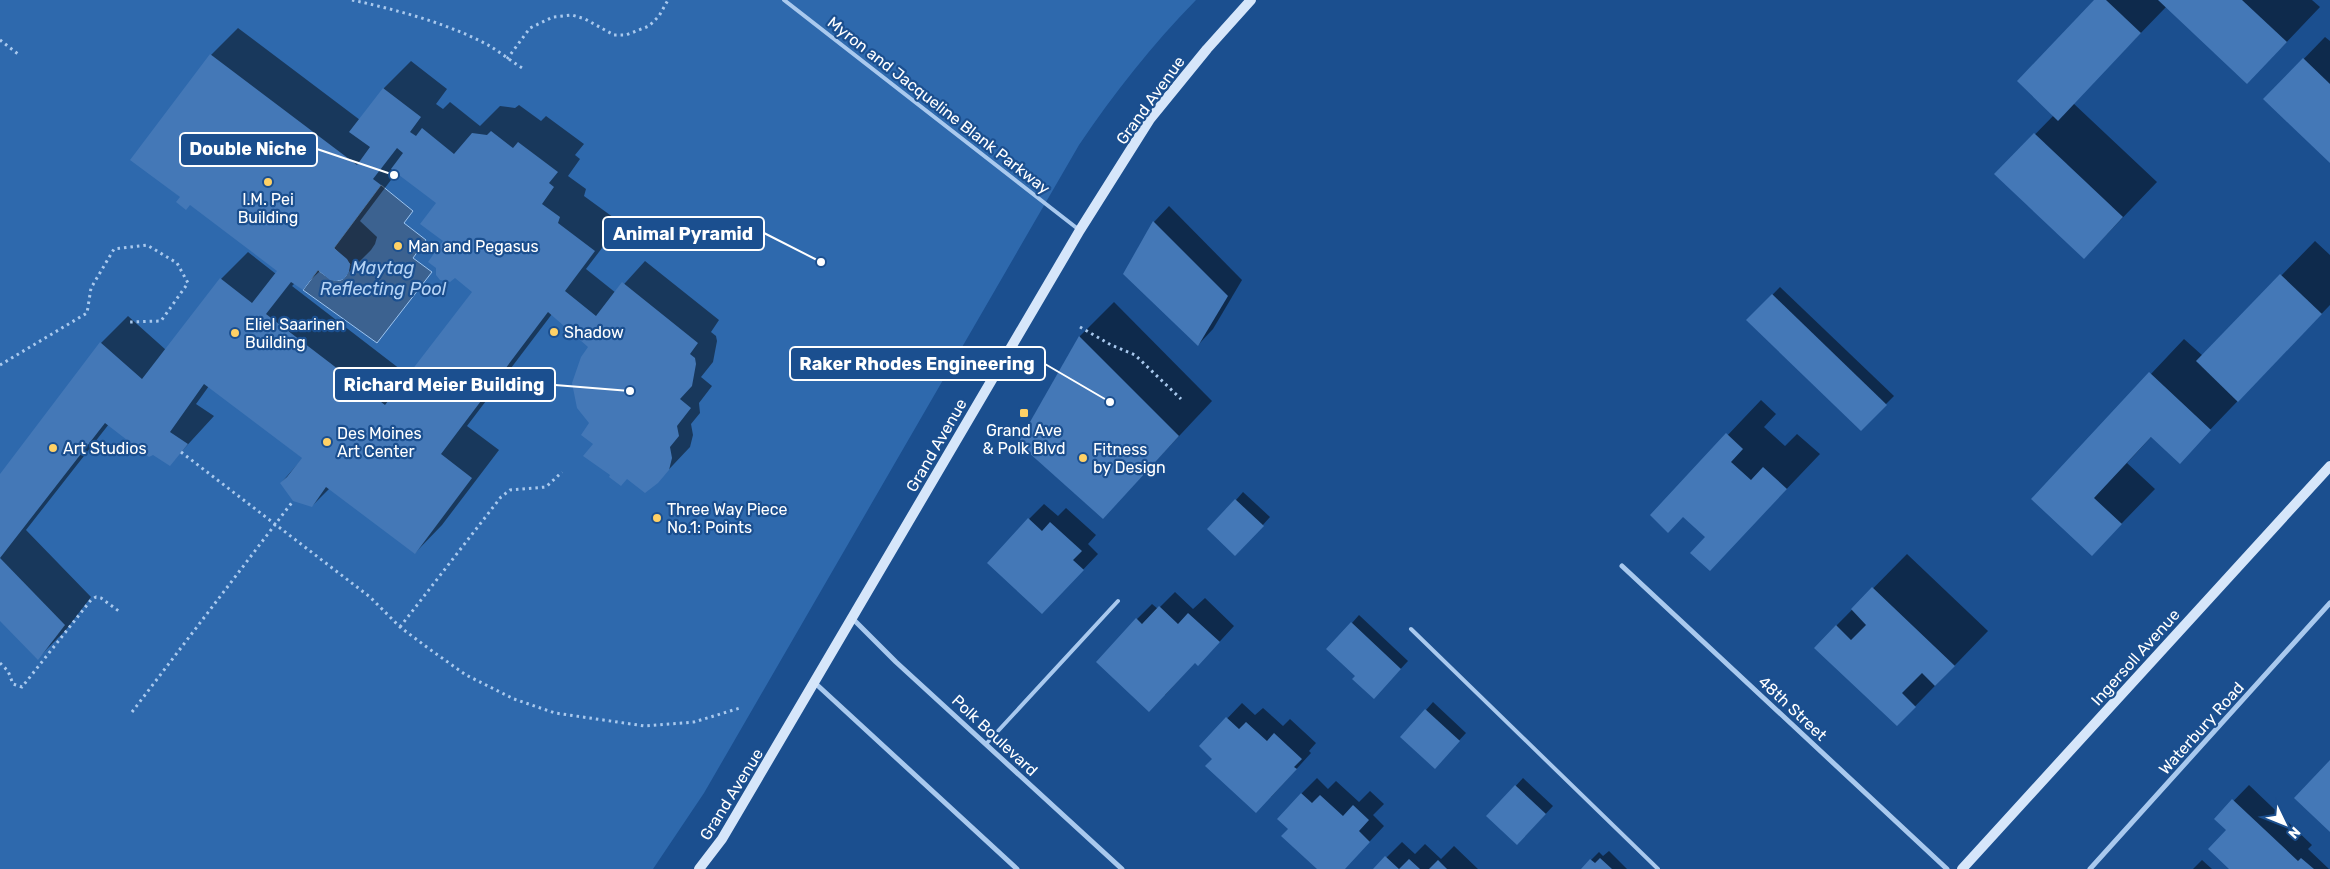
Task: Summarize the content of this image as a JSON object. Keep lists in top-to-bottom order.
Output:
{
  "streets": {
    "main road": ["Grand Avenue", "Ingersoll Avenue"],
    "street": ["48th Street", "Waterbury Road", "Polk Boulevard"],
    "lane": ["Myron and Jacqueline Blank Parkway"]
  },
  "crossings": [
    ["Grand Avenue", "Myron and Jacqueline Blank Parkway"],
    ["Grand Avenue", "Polk Boulevard"]
  ],
  "water": ["Maytag Reflecting Pool"],
  "places": {
    "other": [
      "Double Niche",
      "I.M. Pei Building",
      "Man and Pegasus",
      "Animal Pyramid",
      "Shadow",
      "Eliel Saarinen Building",
      "Richard Meier Building",
      "Raker Rhodes Engineering",
      "Des Moines Art Center",
      "Art Studios",
      "Fitness by Design",
      "Three Way Piece No.1: Points"
    ],
    "transit": ["Grand Ave & Polk Blvd"]
  },
  "north": "bottom right"
}
